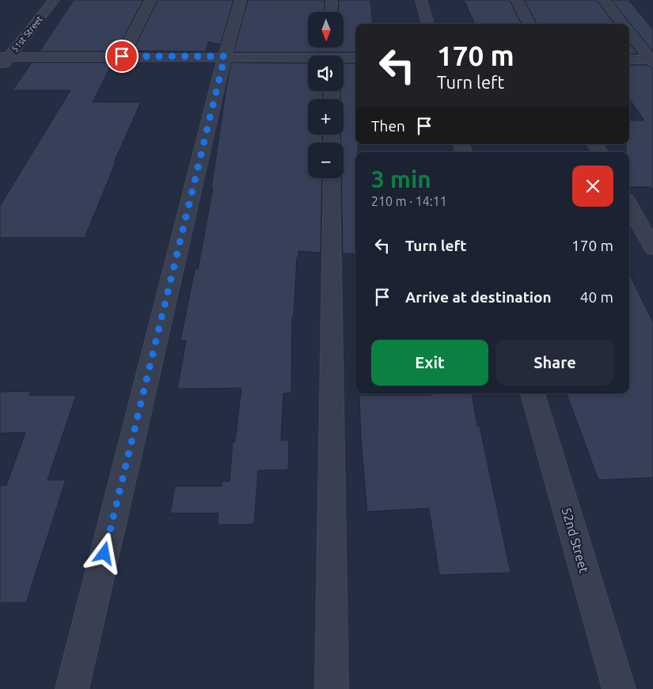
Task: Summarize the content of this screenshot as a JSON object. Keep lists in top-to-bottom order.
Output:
{
  "streets": {
    "street": ["51st Street", "52nd Street"]
  },
  "north": "bottom",
  "page": {
    "map_buttons": ["+", "−"],
    "turn": ["170 m", "Turn left"],
    "then": "Then",
    "heading": ["3 min", "210 m · 14:11"],
    "list": [
      {
        "name": "Turn left",
        "value": "170 m"
      },
      {
        "name": "Arrive at destination",
        "value": "40 m"
      }
    ],
    "buttons": ["Exit", "Share"]
  }
}
